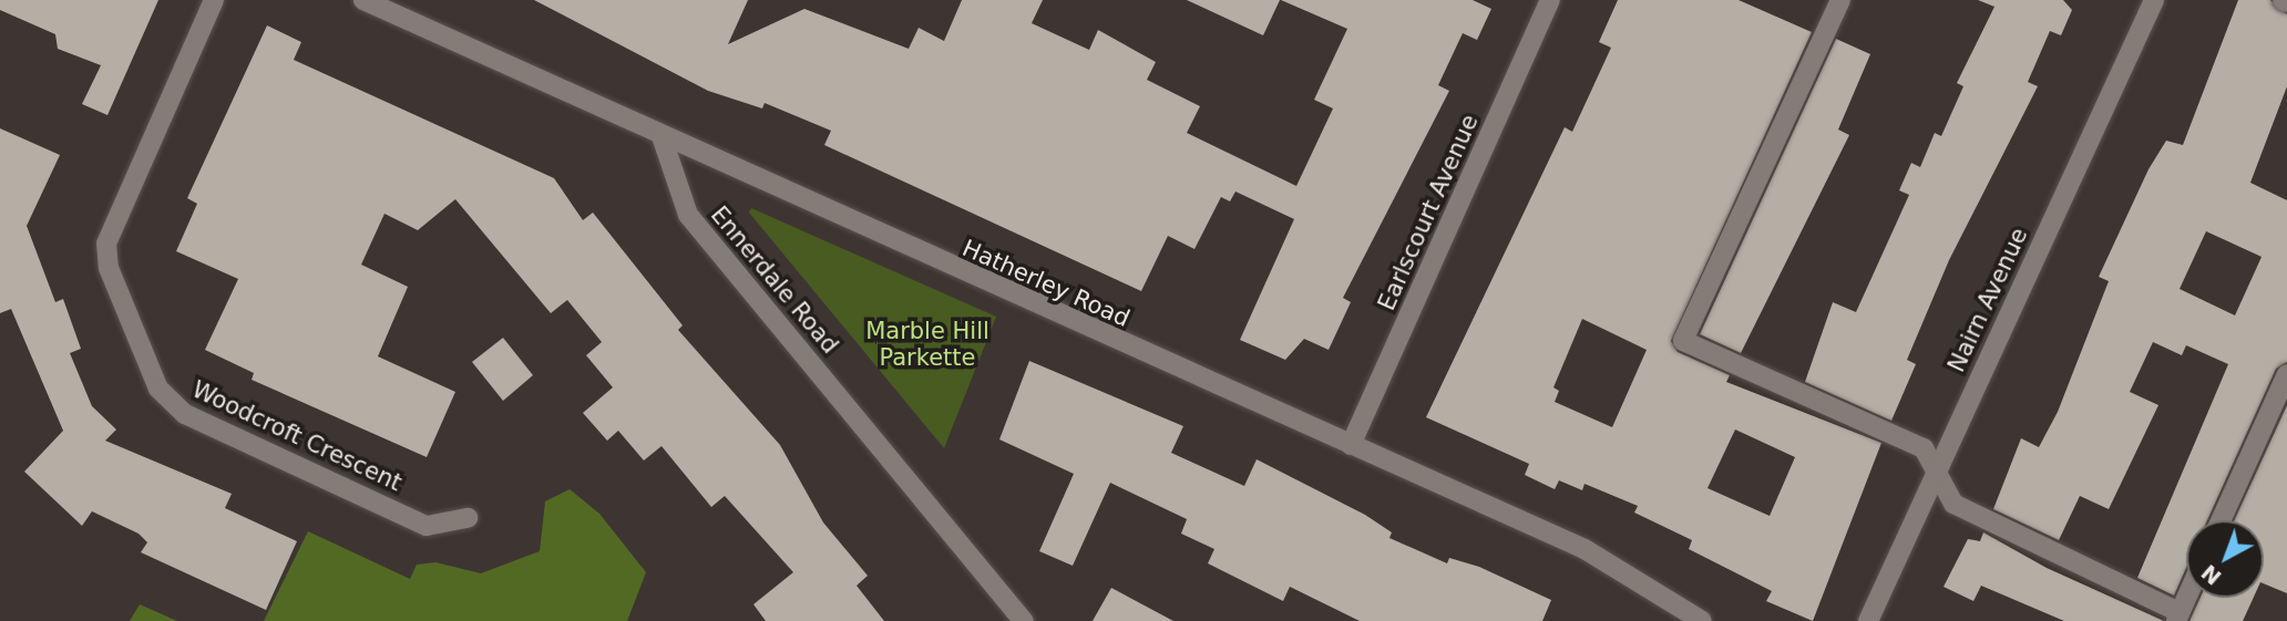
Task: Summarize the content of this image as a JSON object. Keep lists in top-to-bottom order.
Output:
{
  "streets": {
    "street": [
      "Earlscourt Avenue",
      "Ennerdale Road",
      "Hatherley Road",
      "Nairn Avenue",
      "Woodcroft Crescent"
    ]
  },
  "crossings": [
    ["Earlscourt Avenue", "Hatherley Road"],
    ["Ennerdale Road", "Hatherley Road"]
  ],
  "parks": ["Marble Hill Parkette"],
  "north": "bottom left"
}
